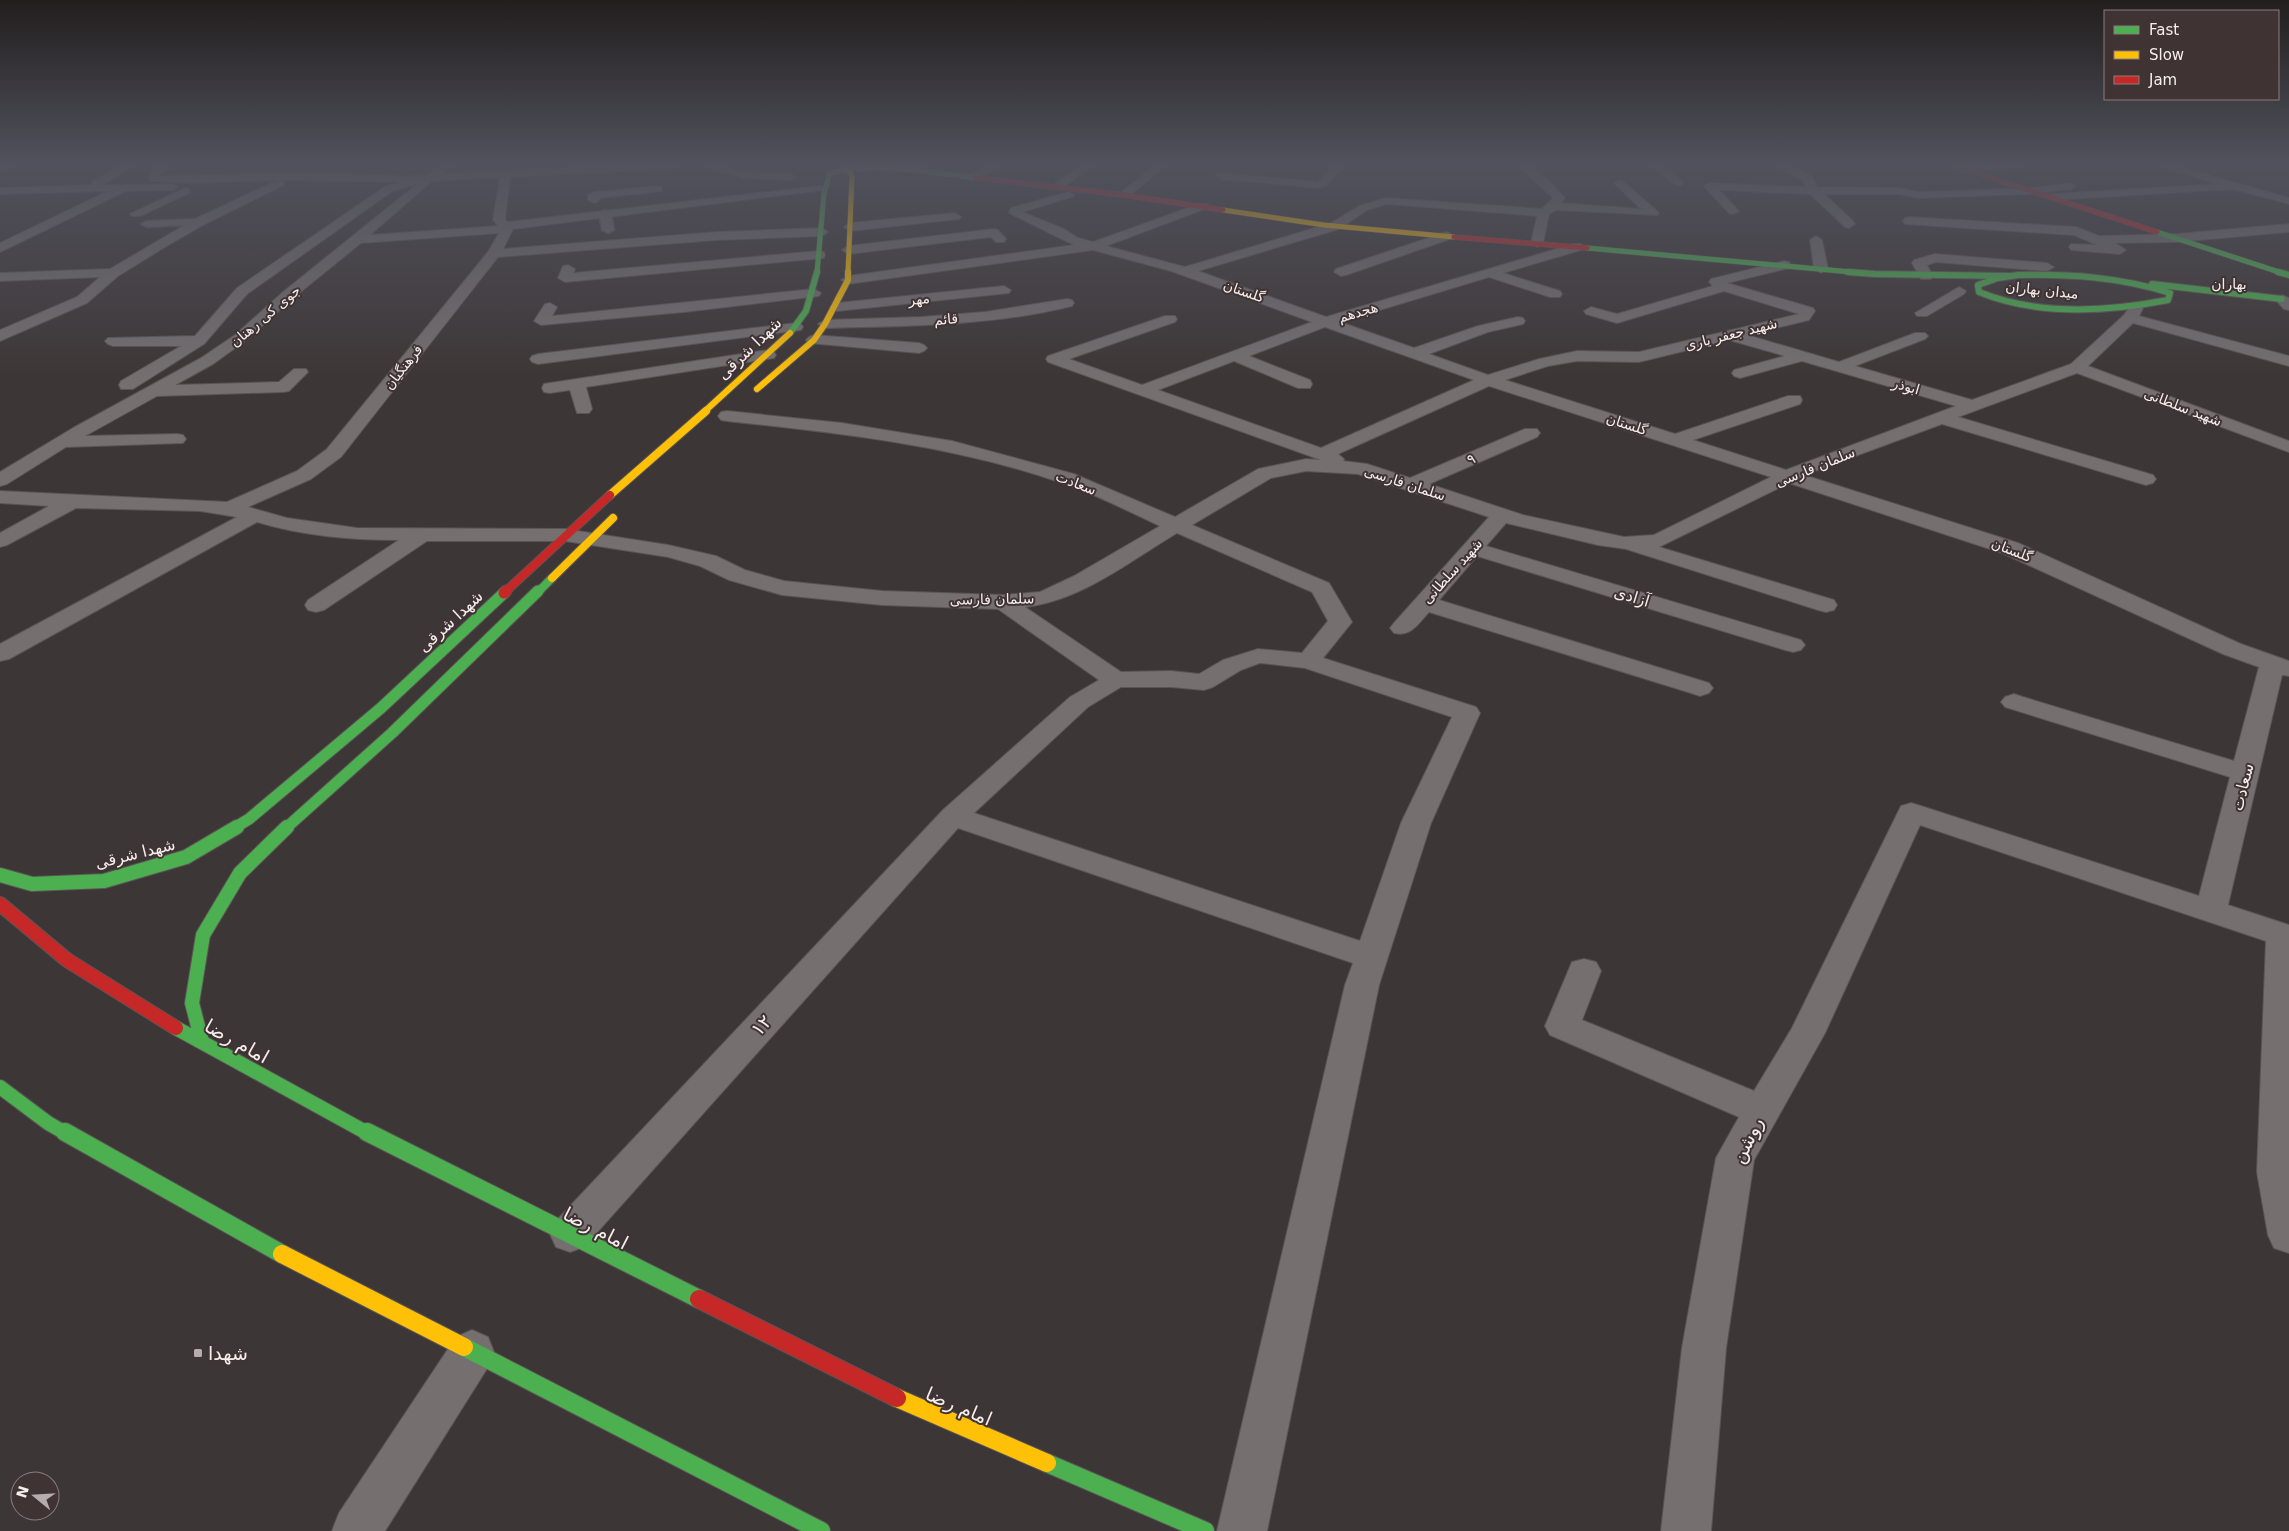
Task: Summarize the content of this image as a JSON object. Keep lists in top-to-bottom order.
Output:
{
  "streets": {
    "main road": [
      "بهاران",
      "میدان بهاران",
      "شهدا شرقی",
      "امام رضا"
    ],
    "street": [
      "گلستان",
      "مهر",
      "هجدهم",
      "جوی کی رهنان",
      "قائم",
      "شهید جعفر یاری",
      "فرهنگیان",
      "ابوذر",
      "شهید سلطانی",
      "۹",
      "سلمان فارسی",
      "سعادت",
      "آزادی",
      "۱۲",
      "روشن"
    ]
  },
  "crossings": [
    ["بهاران", "میدان بهاران"],
    ["میدان بهاران", "سلمان فارسی"],
    ["گلستان", "هجدهم"],
    ["گلستان", "شهید جعفر یاری"],
    ["گلستان", "سلمان فارسی"],
    ["گلستان", "سعادت"],
    ["شهید جعفر یاری", "ابوذر"],
    ["ابوذر", "سلمان فارسی"],
    ["شهید سلطانی", "سلمان فارسی"],
    ["شهید سلطانی", "آزادی"],
    ["۹", "سلمان فارسی"],
    ["سلمان فارسی", "سعادت"],
    ["سعادت", "روشن"],
    ["۱۲", "امام رضا"]
  ],
  "places": {
    "transit": ["شهدا"]
  },
  "legend": ["Fast", "Slow", "Jam"],
  "north": "left"
}
